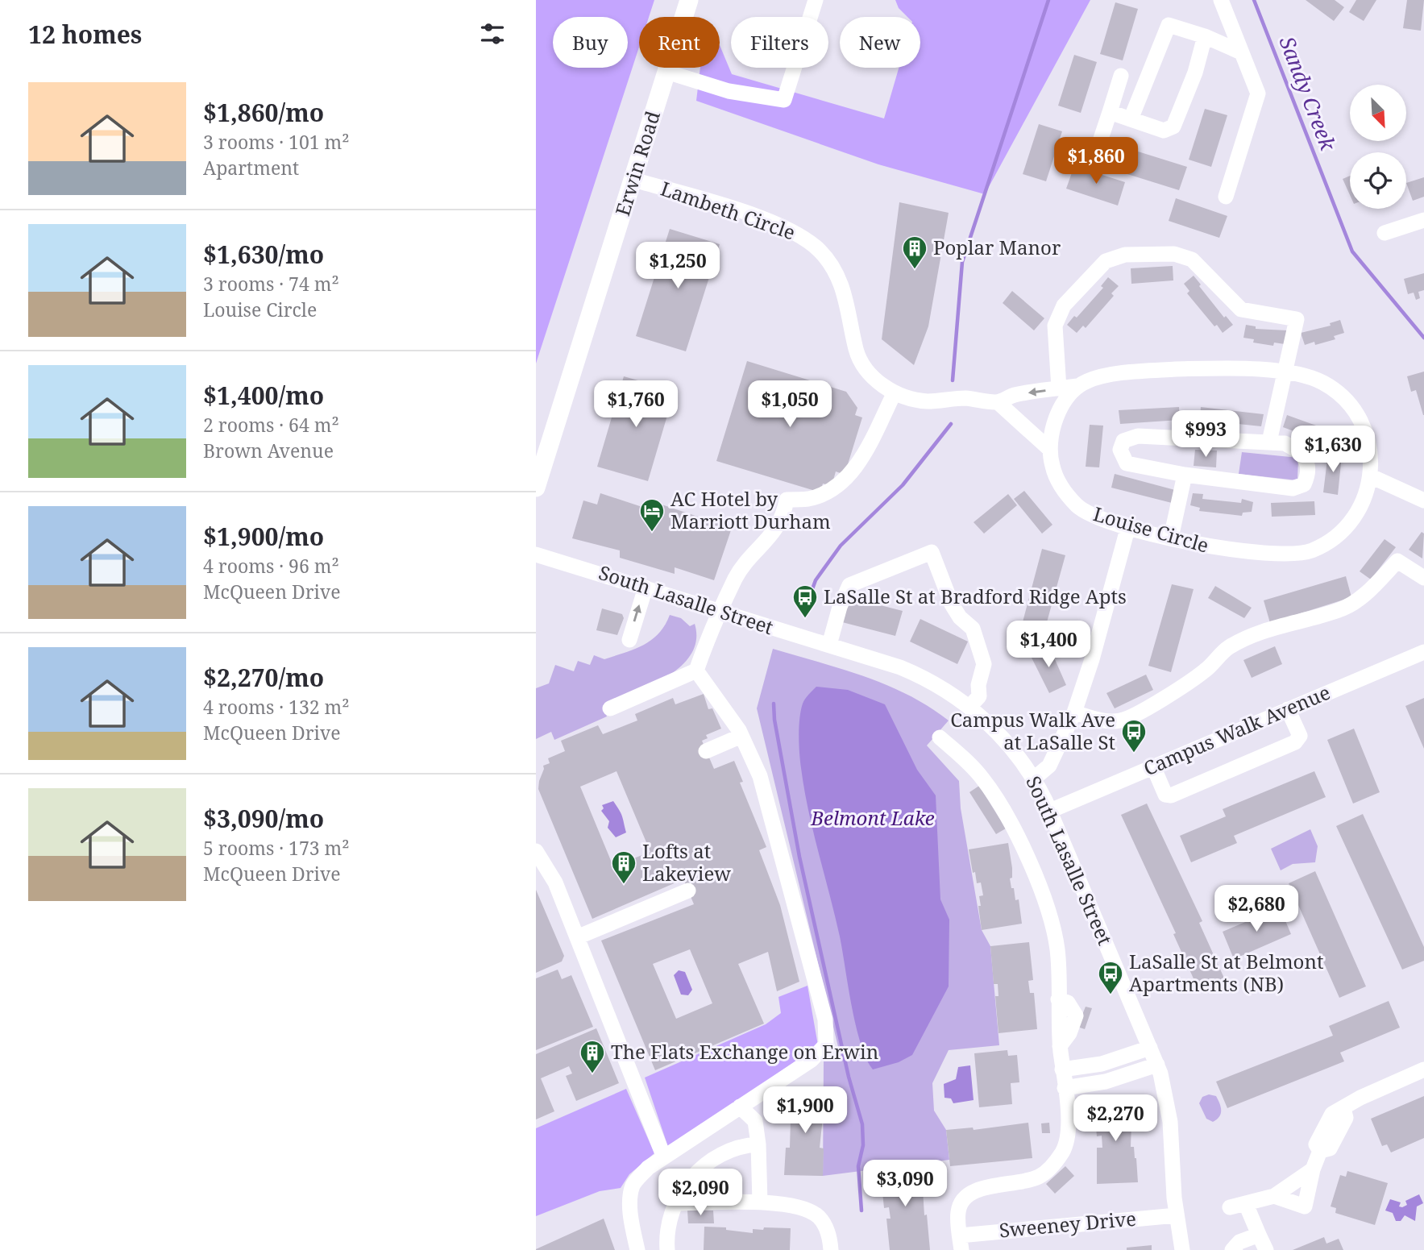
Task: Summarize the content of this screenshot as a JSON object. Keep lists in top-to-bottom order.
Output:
{
  "streets": {
    "main road": ["Erwin Road"],
    "street": [
      "Lambeth Circle",
      "Louise Circle",
      "South Lasalle Street",
      "Campus Walk Avenue",
      "Sweeney Drive"
    ]
  },
  "crossings": [
    ["Erwin Road", "Lambeth Circle"],
    ["Lambeth Circle", "Louise Circle"],
    ["South Lasalle Street", "Campus Walk Avenue"],
    ["South Lasalle Street", "Sweeney Drive"]
  ],
  "water": ["Sandy Creek"],
  "parks": ["Belmont Lake"],
  "places": {
    "building": ["Poplar Manor", "Lofts at Lakeview", "The Flats Exchange on Erwin"],
    "hotel": ["AC Hotel by Marriott Durham"],
    "bus stop": ["LaSalle St at Bradford Ridge Apts", "Campus Walk Ave at LaSalle St", "LaSalle St at Belmont Apartments (NB)"]
  },
  "north": "bottom right",
  "page": {
    "heading": "12 homes",
    "chip": [
      "Buy",
      "Rent",
      "Filters",
      "New"
    ],
    "list": [
      {
        "name": "$1,860/mo",
        "note": "3 rooms · 101 m² · Apartment"
      },
      {
        "name": "$1,630/mo",
        "note": "3 rooms · 74 m² · Louise Circle"
      },
      {
        "name": "$1,400/mo",
        "note": "2 rooms · 64 m² · Brown Avenue"
      },
      {
        "name": "$1,900/mo",
        "note": "4 rooms · 96 m² · McQueen Drive"
      },
      {
        "name": "$2,270/mo",
        "note": "4 rooms · 132 m² · McQueen Drive"
      },
      {
        "name": "$3,090/mo",
        "note": "5 rooms · 173 m² · McQueen Drive"
      }
    ],
    "price": [
      "$1,860",
      "$1,250",
      "$1,760",
      "$1,050",
      "$993",
      "$1,630",
      "$1,400",
      "$2,680",
      "$1,900",
      "$2,270",
      "$3,090",
      "$2,090"
    ]
  }
}
